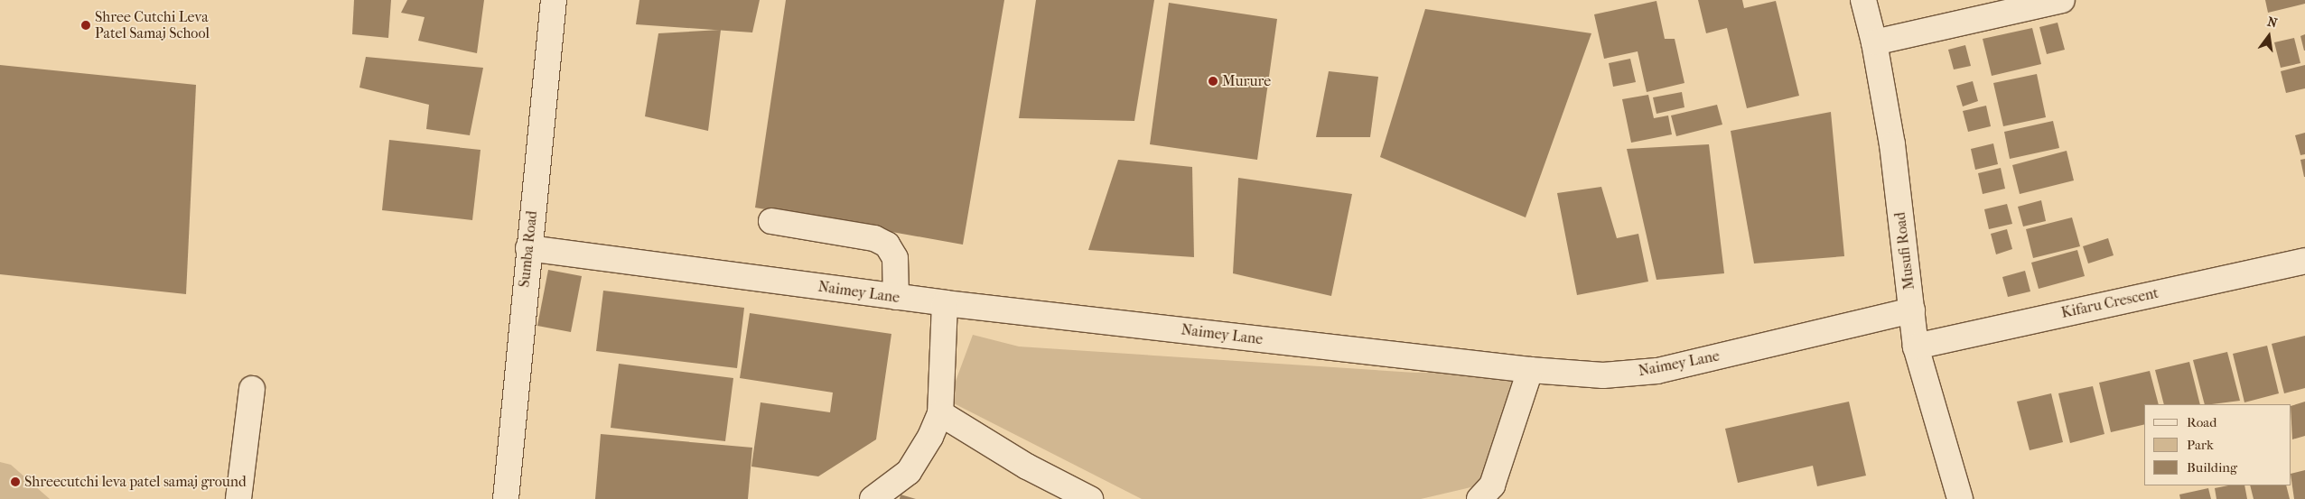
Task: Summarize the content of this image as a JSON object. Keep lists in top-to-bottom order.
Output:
{
  "streets": {
    "street": [
      "Sumba Road",
      "Musufi Road",
      "Naimey Lane",
      "Kifaru Crescent"
    ]
  },
  "crossings": [
    ["Sumba Road", "Naimey Lane"],
    ["Musufi Road", "Naimey Lane"],
    ["Musufi Road", "Kifaru Crescent"]
  ],
  "places": ["Shree Cutchi Leva Patel Samaj School", "Murure", "Shreecutchi leva patel samaj ground"],
  "legend": ["Road", "Park", "Building"],
  "north": "top"
}
